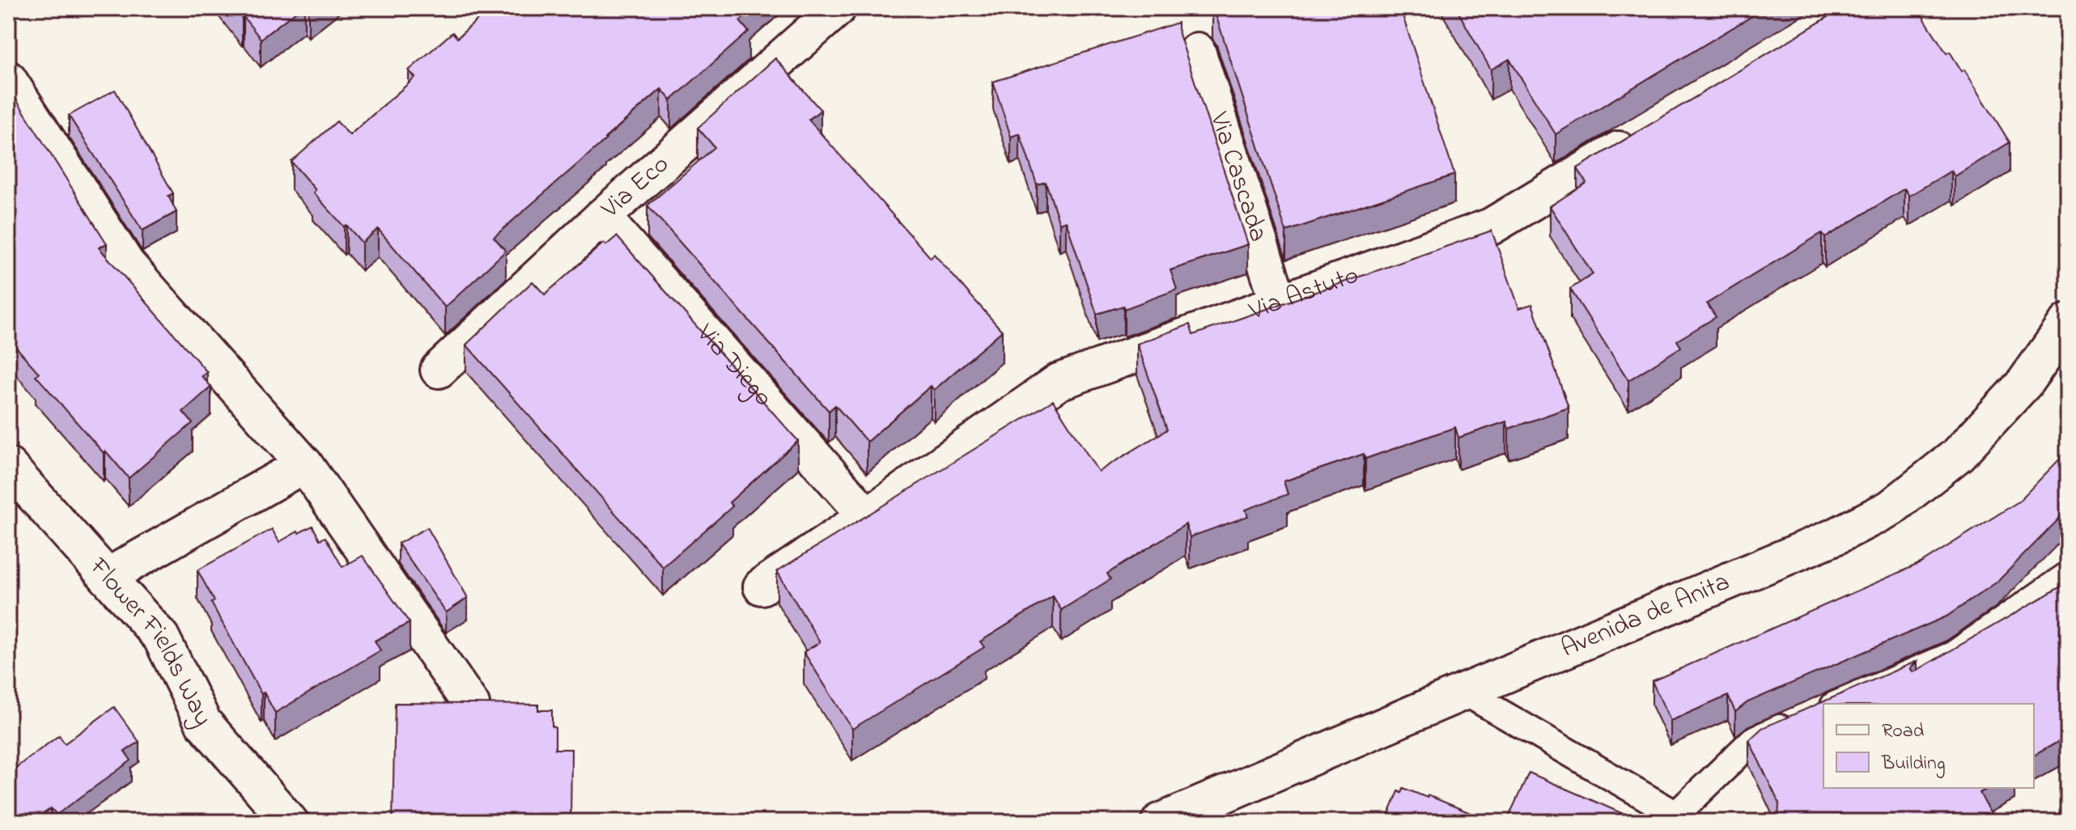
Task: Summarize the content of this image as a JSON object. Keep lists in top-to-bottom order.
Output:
{
  "streets": {
    "street": [
      "Via Cascada",
      "Via Eco",
      "Via Astuto",
      "Via Diego",
      "Avenida de Anita",
      "Flower Fields Way"
    ]
  },
  "crossings": [
    ["Via Cascada", "Via Astuto"],
    ["Via Eco", "Via Diego"],
    ["Via Astuto", "Via Diego"]
  ],
  "legend": ["Road", "Building"]
}
